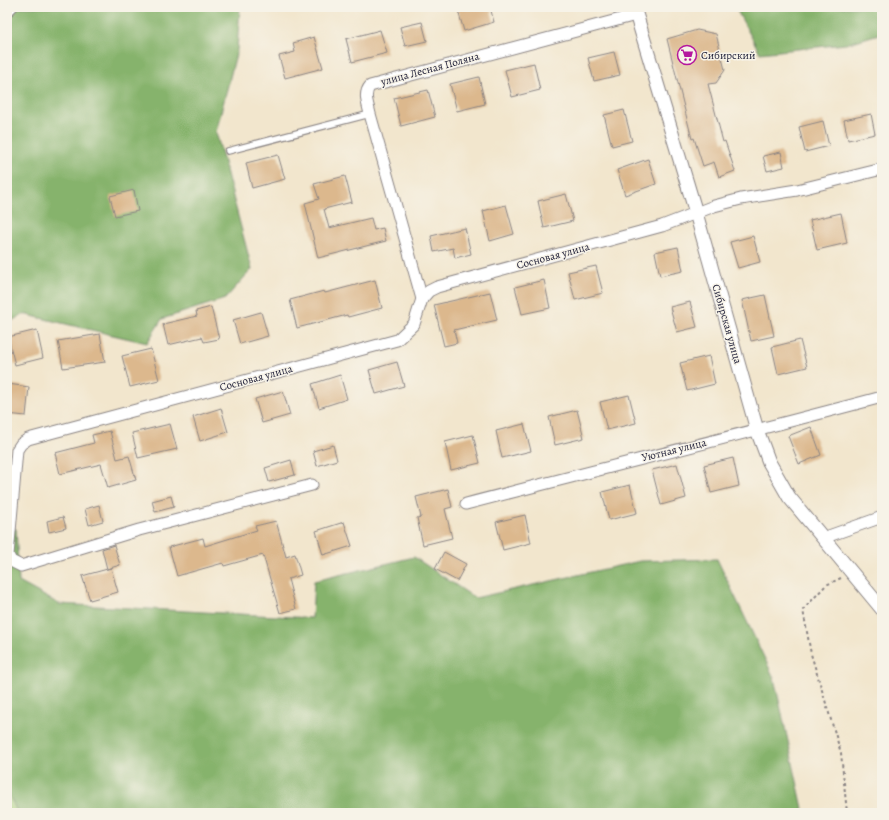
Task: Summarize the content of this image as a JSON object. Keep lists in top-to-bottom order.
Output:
{
  "streets": {
    "street": [
      "улица Лесная Поляна",
      "Сосновая улица",
      "Сибирская улица",
      "Уютная улица"
    ]
  },
  "crossings": [
    ["улица Лесная Поляна", "Сосновая улица"],
    ["улица Лесная Поляна", "Сибирская улица"],
    ["Сосновая улица", "Сибирская улица"],
    ["Сибирская улица", "Уютная улица"]
  ],
  "places": {
    "supermarket": ["Сибирский"]
  }
}
